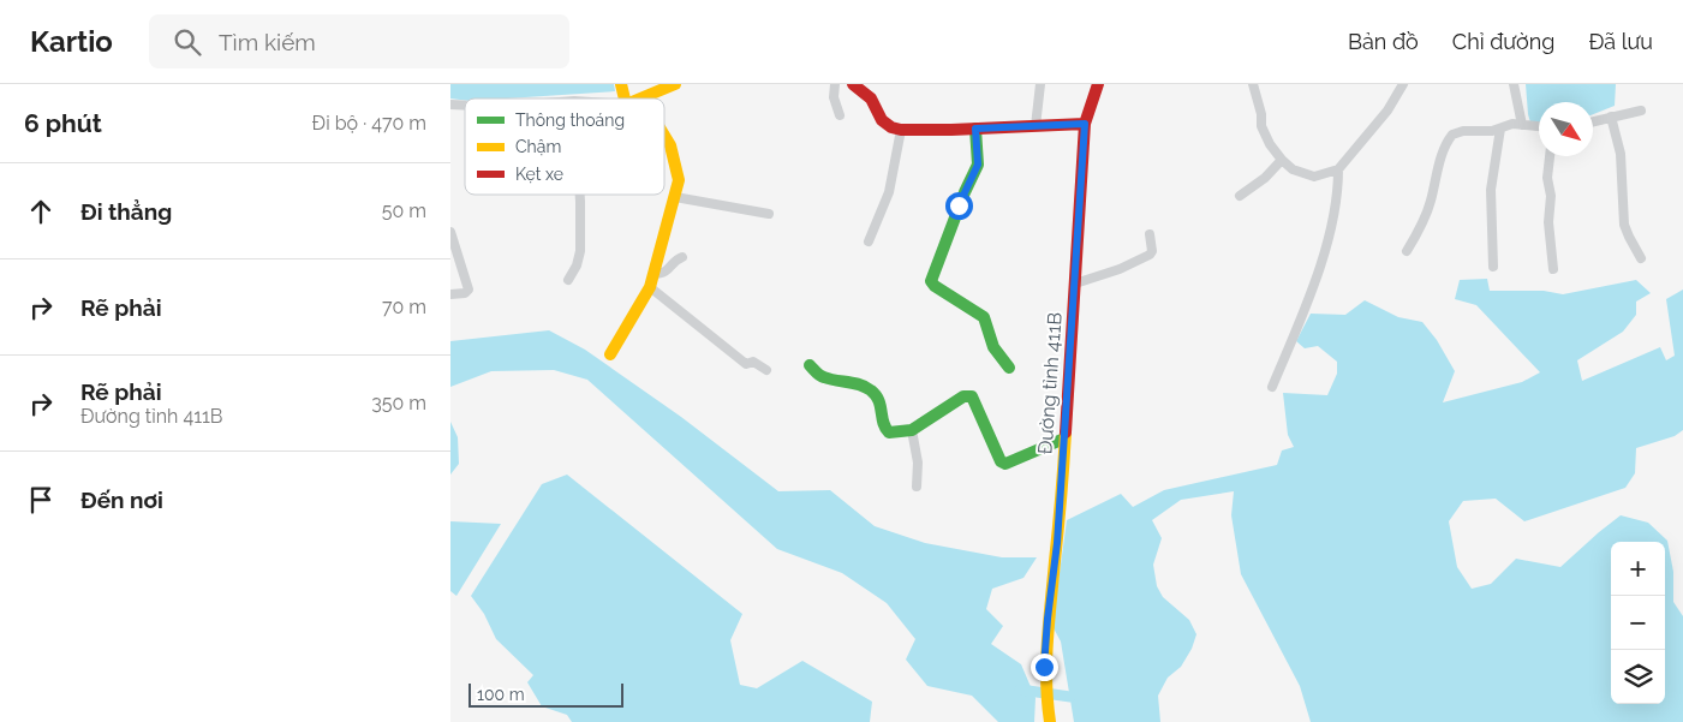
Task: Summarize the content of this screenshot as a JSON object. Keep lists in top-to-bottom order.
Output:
{
  "streets": {
    "street": ["Đường tỉnh 411B"]
  },
  "legend": ["Thông thoáng", "Chậm", "Kẹt xe"],
  "scale_bar": "100 m",
  "north": "bottom right",
  "page": {
    "header": "Kartio",
    "search": "Tìm kiếm",
    "nav": ["Bản đồ", "Chỉ đường", "Đã lưu"],
    "heading": ["6 phút", "Đi bộ · 470 m"],
    "list": [
      ["Đi thẳng", "50 m"],
      ["Rẽ phải", "70 m"],
      ["Rẽ phải", "Đường tỉnh 411B", "350 m"],
      "Đến nơi"
    ],
    "map_buttons": ["+", "−"],
    "scale": "100 m"
  }
}
